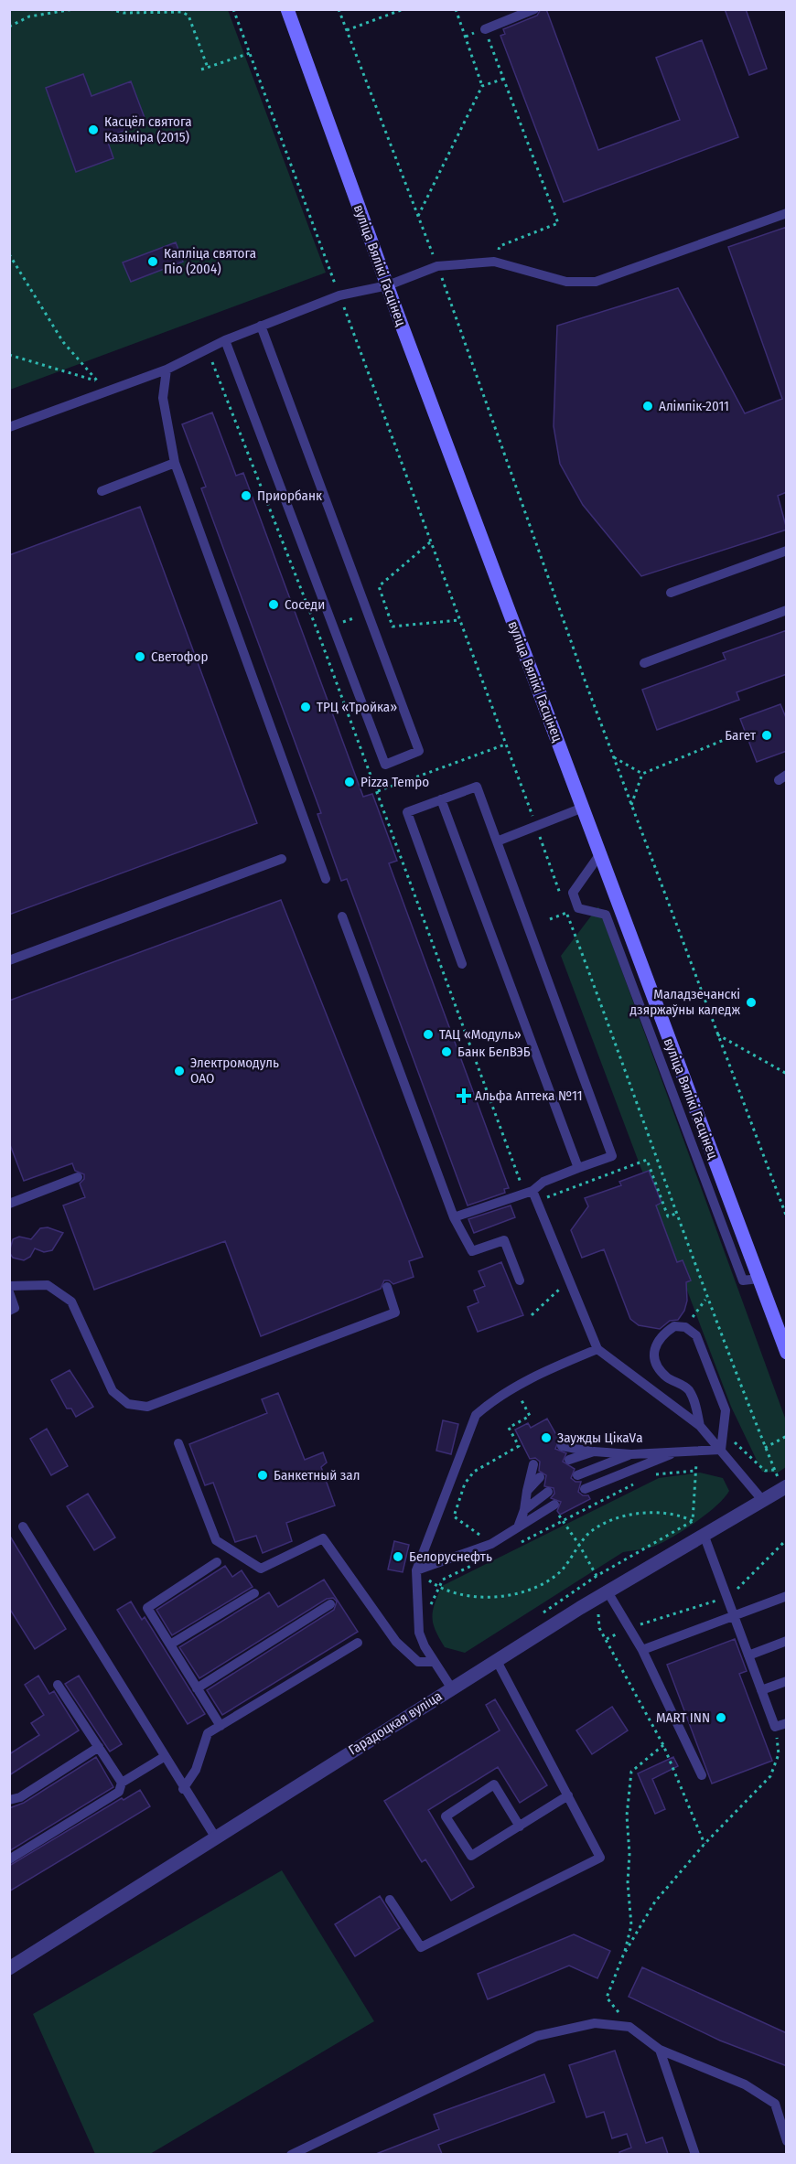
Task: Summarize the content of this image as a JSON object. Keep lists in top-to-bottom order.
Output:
{
  "streets": {
    "main road": ["вуліца Вялікі Гасцінец"],
    "street": ["Гарадоцкая вуліца"]
  },
  "places": {
    "other": [
      "Касцёл святога Казіміра (2015)",
      "Капліца святога Піо (2004)",
      "Алімпік-2011",
      "Приорбанк",
      "Соседи",
      "Светофор",
      "ТРЦ «Тройка»",
      "Багет",
      "Pizza Tempo",
      "Маладзечанскі дзяржаўны каледж",
      "ТАЦ «Модуль»",
      "Банк БелВЭБ",
      "Электромодуль ОАО",
      "Заужды ЦікаVа",
      "Банкетный зал",
      "Белоруснефть",
      "MART INN"
    ],
    "health": ["Альфа Аптека №11"]
  }
}
